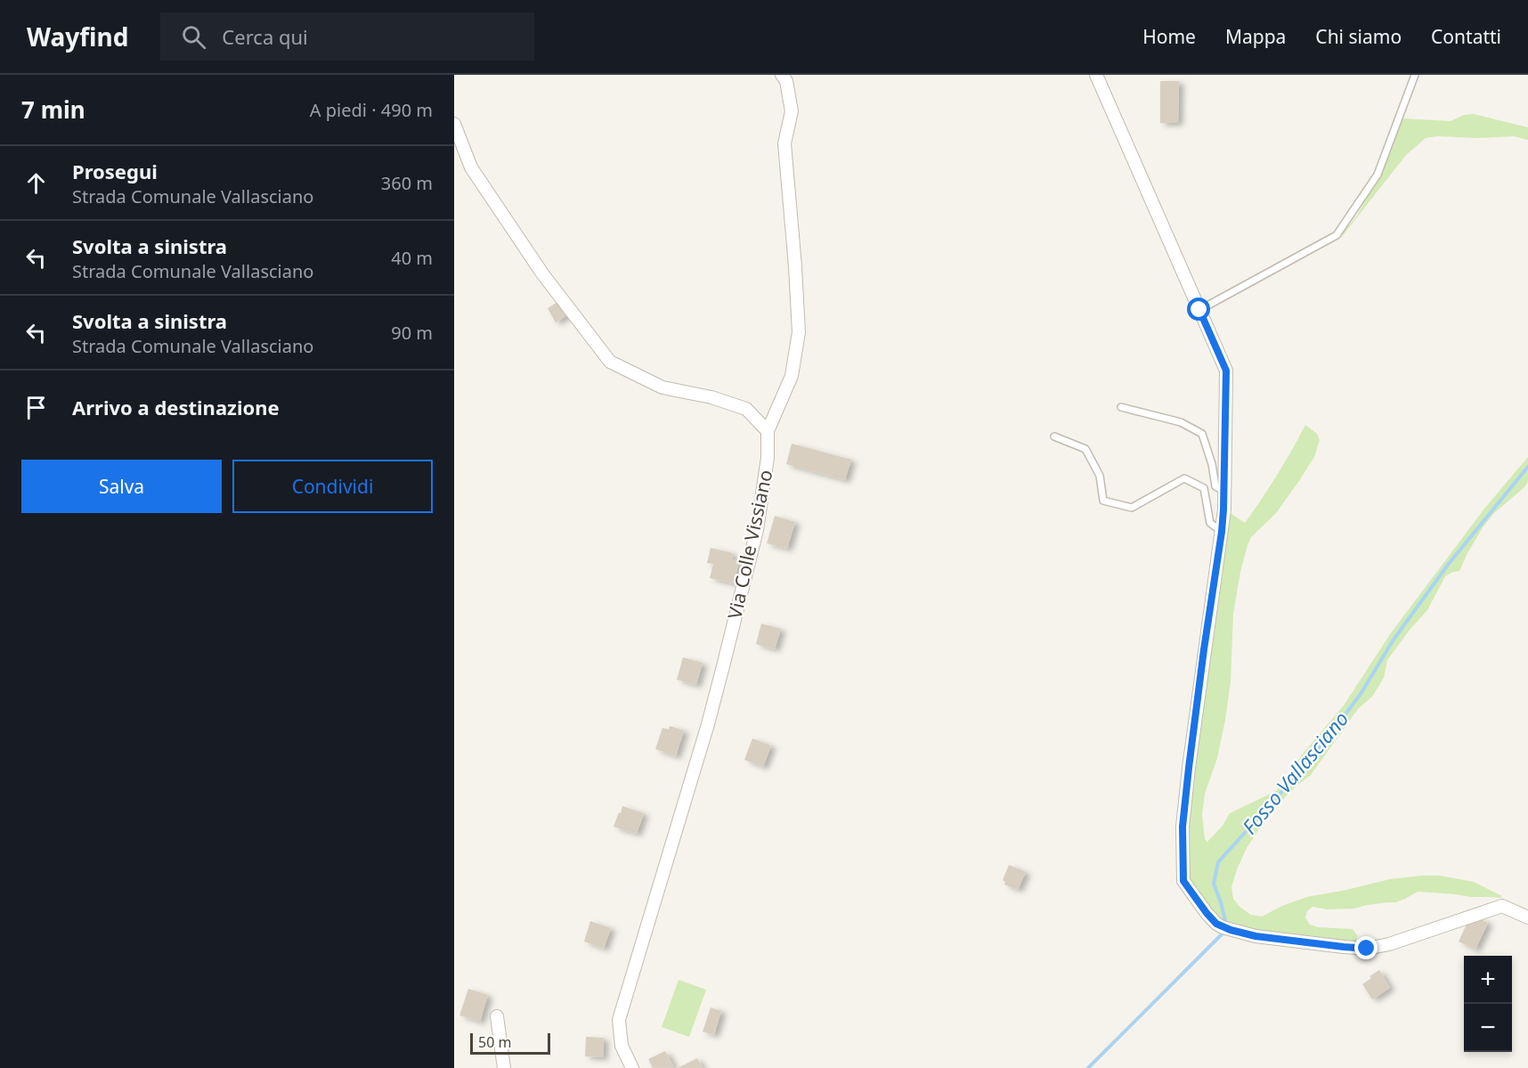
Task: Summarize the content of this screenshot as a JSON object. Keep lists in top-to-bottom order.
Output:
{
  "streets": {
    "street": ["Via Colle Vissiano"]
  },
  "water": ["Fosso Vallasciano"],
  "scale_bar": "50 m",
  "page": {
    "header": "Wayfind",
    "search": "Cerca qui",
    "nav": [
      "Home",
      "Mappa",
      "Chi siamo",
      "Contatti"
    ],
    "heading": ["7 min", "A piedi · 490 m"],
    "list": [
      ["Prosegui", "Strada Comunale Vallasciano", "360 m"],
      ["Svolta a sinistra", "Strada Comunale Vallasciano", "40 m"],
      ["Svolta a sinistra", "Strada Comunale Vallasciano", "90 m"],
      "Arrivo a destinazione"
    ],
    "buttons": ["Salva", "Condividi"],
    "map_buttons": ["+", "−"],
    "scale": "50 m"
  }
}
